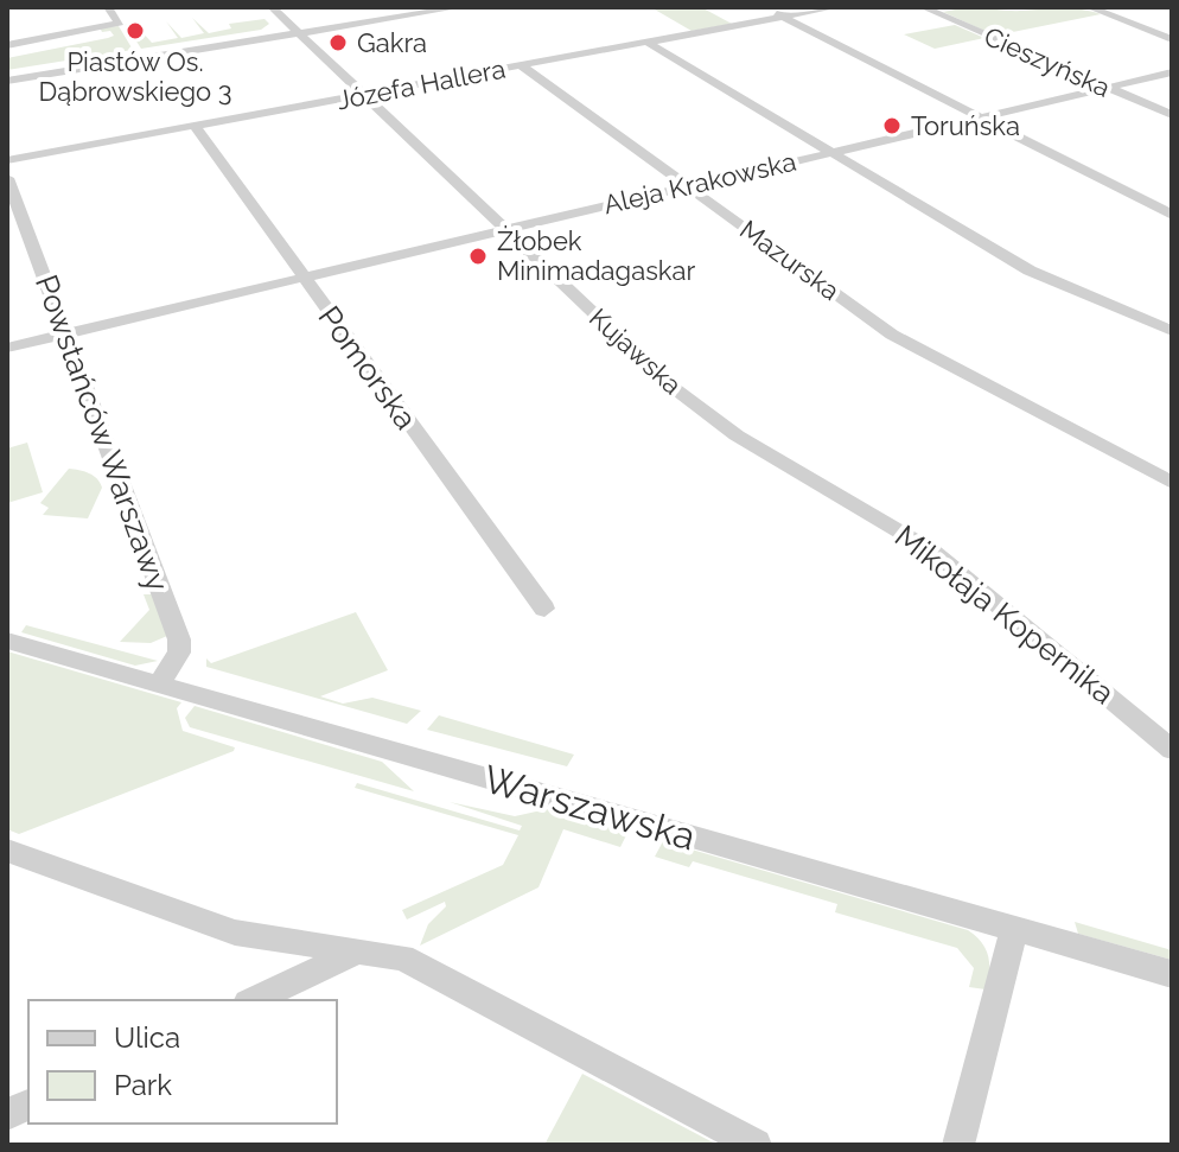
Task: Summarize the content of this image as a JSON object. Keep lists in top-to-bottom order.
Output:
{
  "streets": {
    "street": [
      "Cieszyńska",
      "Józefa Hallera",
      "Aleja Krakowska",
      "Mazurska",
      "Kujawska",
      "Pomorska",
      "Powstańców Warszawy",
      "Mikołaja Kopernika",
      "Warszawska"
    ]
  },
  "crossings": [
    ["Cieszyńska", "Aleja Krakowska"],
    ["Józefa Hallera", "Mazurska"],
    ["Józefa Hallera", "Kujawska"],
    ["Józefa Hallera", "Pomorska"],
    ["Aleja Krakowska", "Mazurska"],
    ["Aleja Krakowska", "Kujawska"],
    ["Aleja Krakowska", "Pomorska"],
    ["Aleja Krakowska", "Powstańców Warszawy"],
    ["Kujawska", "Mikołaja Kopernika"],
    ["Powstańców Warszawy", "Warszawska"]
  ],
  "places": [
    "Piastów Os. Dąbrowskiego 3",
    "Gakra",
    "Toruńska",
    "Żłobek Minimadagaskar"
  ],
  "legend": ["Ulica", "Park"]
}
